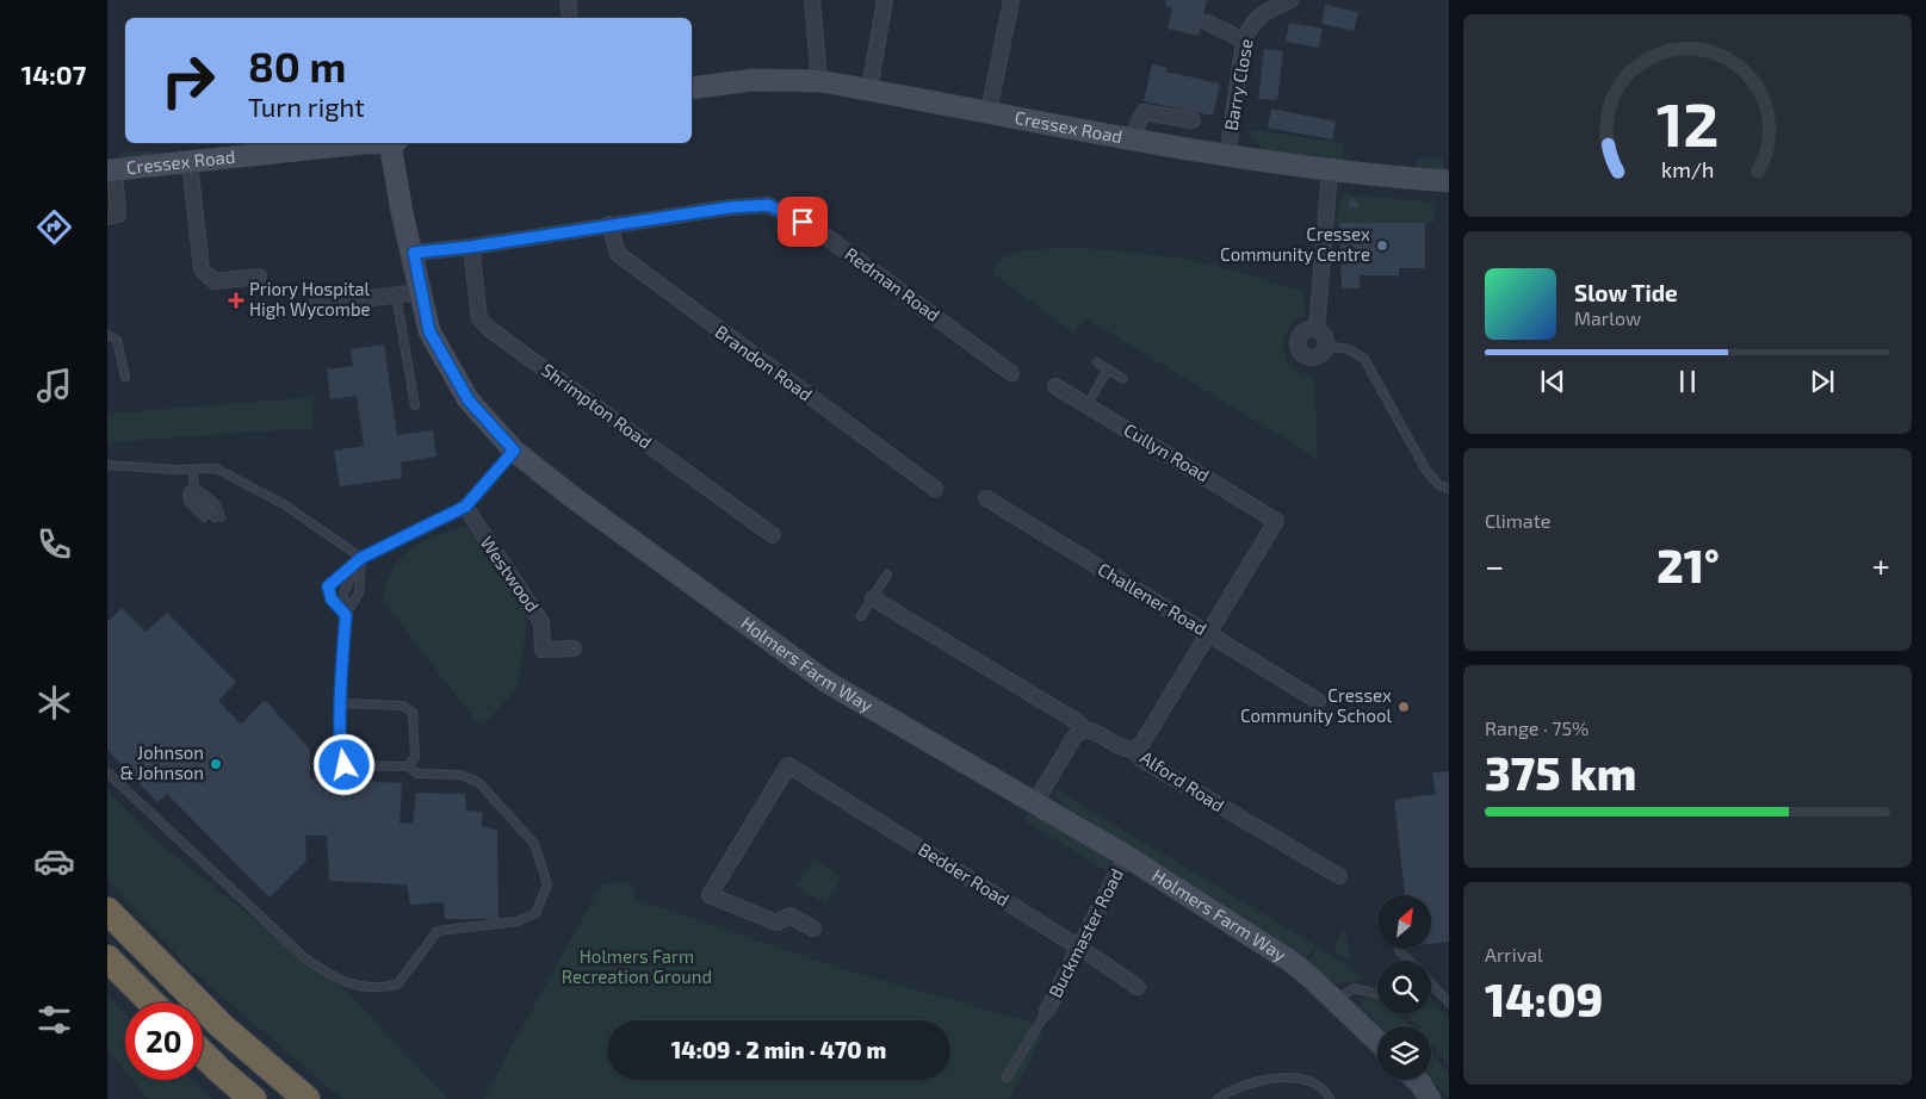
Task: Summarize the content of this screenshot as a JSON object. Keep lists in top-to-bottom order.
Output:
{
  "streets": {
    "street": [
      "Barry Close",
      "Cressex Road",
      "Redman Road",
      "Brandon Road",
      "Shrimpton Road",
      "Cullyn Road",
      "Westwood",
      "Challener Road",
      "Holmers Farm Way",
      "Alford Road",
      "Bedder Road",
      "Buckmaster Road"
    ]
  },
  "crossings": [
    ["Barry Close", "Cressex Road"],
    ["Redman Road", "Brandon Road"],
    ["Redman Road", "Shrimpton Road"],
    ["Redman Road", "Holmers Farm Way"],
    ["Cullyn Road", "Challener Road"],
    ["Holmers Farm Way", "Buckmaster Road"],
    ["Bedder Road", "Buckmaster Road"]
  ],
  "parks": ["Holmers Farm Recreation Ground"],
  "places": {
    "other": ["Cressex Community Centre", "Cressex Community School", "Johnson & Johnson"],
    "health": ["Priory Hospital High Wycombe"]
  },
  "north": "top right",
  "page": {
    "tabs": "14:07",
    "turn": ["80 m", "Turn right"],
    "song": ["Slow Tide", "Marlow"],
    "tile": [
      "Climate",
      ["Range · 75%", "375 km"],
      ["Arrival", "14:09"]
    ],
    "heat": ["−", "21°", "+"],
    "limit": "20",
    "trip": "14:09 · 2 min · 470 m",
    "gauge": ["12", "km/h"]
  }
}
